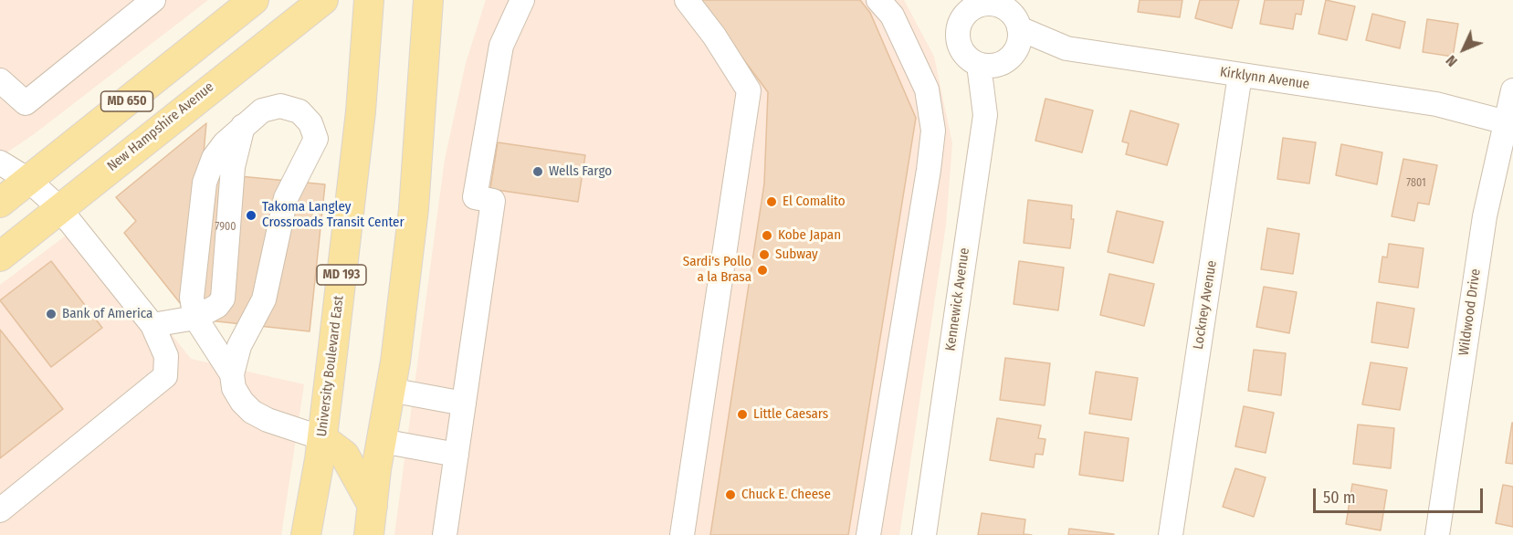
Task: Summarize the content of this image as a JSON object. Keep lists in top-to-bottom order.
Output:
{
  "streets": {
    "main road": [
      "MD 650",
      "New Hampshire Avenue",
      "MD 193",
      "University Boulevard East"
    ],
    "street": [
      "Kirklynn Avenue",
      "Kennewick Avenue",
      "Lockney Avenue",
      "Wildwood Drive"
    ]
  },
  "crossings": [
    ["Kirklynn Avenue", "Kennewick Avenue"],
    ["Kirklynn Avenue", "Lockney Avenue"],
    ["Kirklynn Avenue", "Wildwood Drive"]
  ],
  "places": [
    "Wells Fargo",
    "El Comalito",
    "Takoma Langley Crossroads Transit Center",
    "Kobe Japan",
    "Subway",
    "Sardi's Pollo a la Brasa",
    "Bank of America",
    "Little Caesars",
    "Chuck E. Cheese"
  ],
  "house_numbers": ["7801", "7900"],
  "scale_bar": "50 m",
  "north": "bottom left"
}
